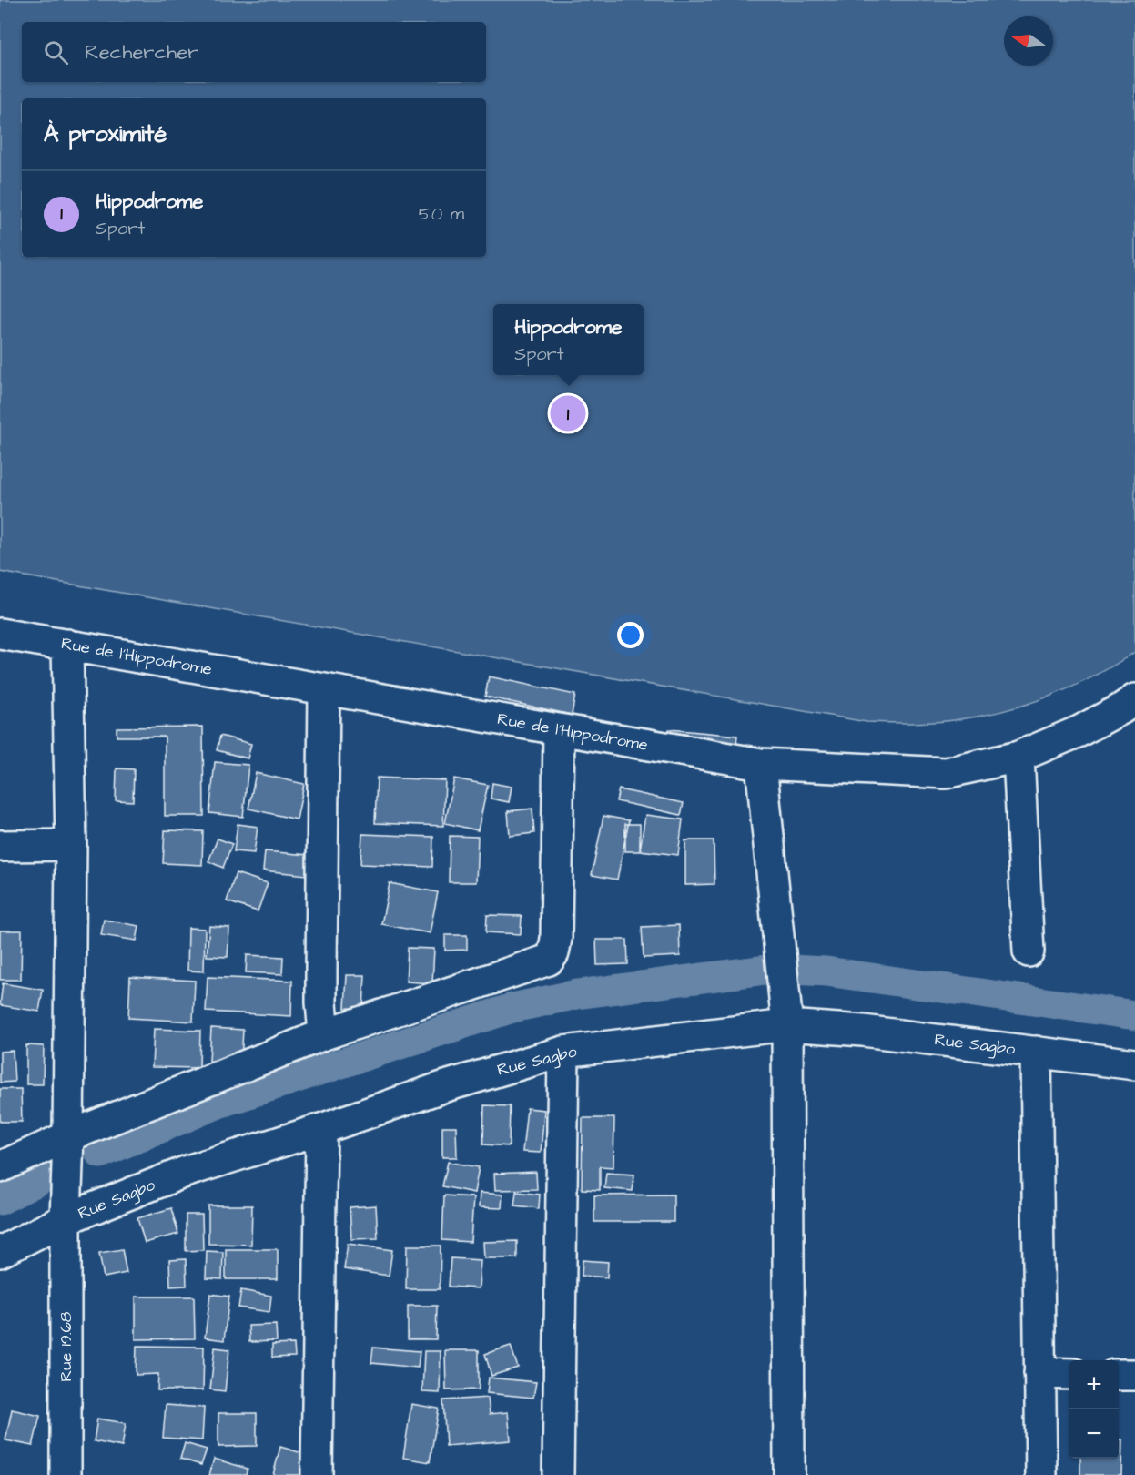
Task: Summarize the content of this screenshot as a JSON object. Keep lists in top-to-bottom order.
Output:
{
  "streets": {
    "street": ["Rue de l'Hippodrome", "Rue Sagbo", "Rue 19.68"]
  },
  "crossings": [
    ["Rue de l'Hippodrome", "Rue 19.68"],
    ["Rue Sagbo", "Rue 19.68"]
  ],
  "north": "left",
  "page": {
    "search": "Rechercher",
    "heading": "À proximité",
    "list": [
      {
        "mark": "1",
        "name": "Hippodrome",
        "note": "Sport",
        "value": "50 m"
      }
    ],
    "popup": ["Hippodrome", "Sport"],
    "pins": "1",
    "map_buttons": ["+", "−"]
  }
}
